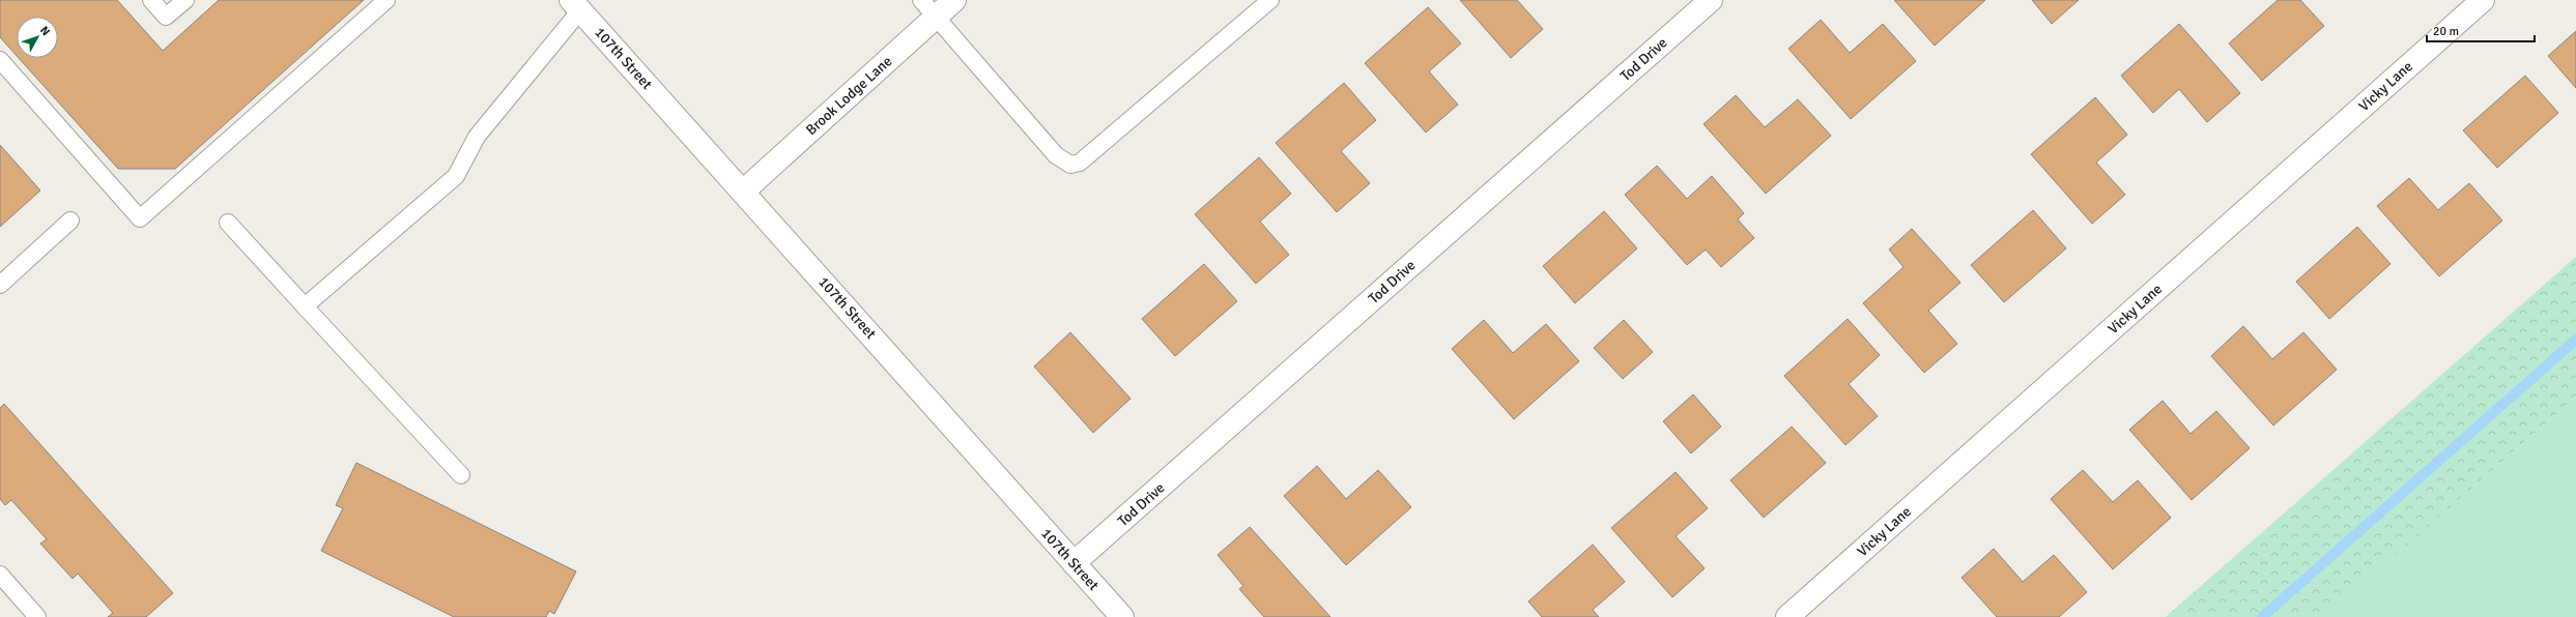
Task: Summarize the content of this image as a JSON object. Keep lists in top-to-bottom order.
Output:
{
  "streets": {
    "street": [
      "107th Street",
      "Tod Drive",
      "Vicky Lane",
      "Brook Lodge Lane"
    ]
  },
  "crossings": [
    ["107th Street", "Tod Drive"],
    ["107th Street", "Brook Lodge Lane"]
  ],
  "scale_bar": "20 m",
  "north": "top right"
}
